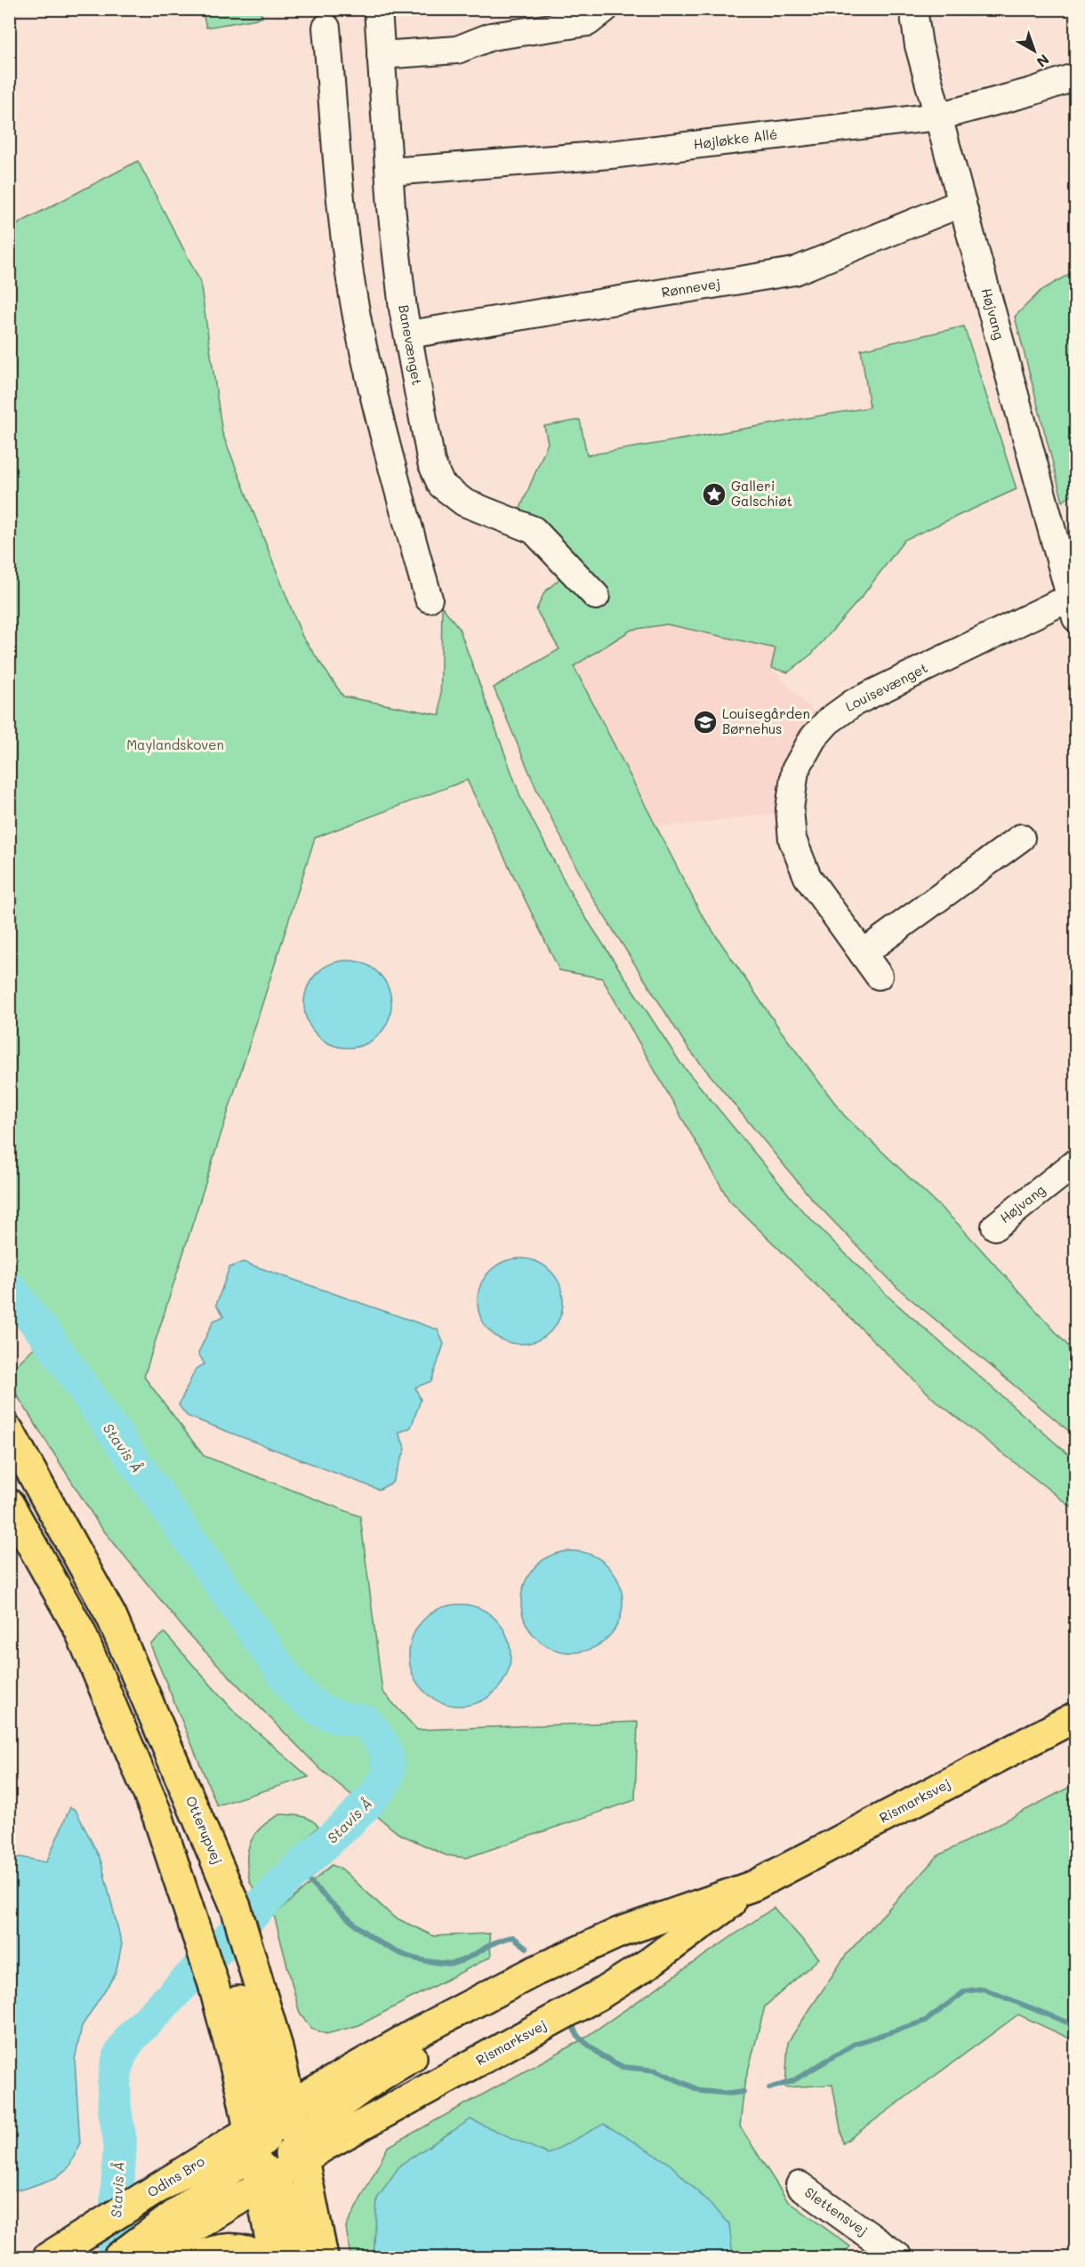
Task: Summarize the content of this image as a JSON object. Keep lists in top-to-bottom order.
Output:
{
  "streets": {
    "main road": ["Rismarksvej", "Otterupvej", "Odins Bro"],
    "street": [
      "Højløkke Allé",
      "Rønnevej",
      "Højvang",
      "Banevænget",
      "Louisevænget",
      "Slettensvej"
    ]
  },
  "crossings": [
    ["Højløkke Allé", "Højvang"],
    ["Højløkke Allé", "Banevænget"],
    ["Rønnevej", "Højvang"],
    ["Rønnevej", "Banevænget"],
    ["Højvang", "Louisevænget"],
    ["Rismarksvej", "Otterupvej"],
    ["Rismarksvej", "Odins Bro"],
    ["Otterupvej", "Odins Bro"]
  ],
  "water": ["Stavis Å"],
  "parks": ["Maylandskoven"],
  "places": {
    "place": ["Galleri Galschiøt"],
    "school or university": ["Louisegården Børnehus"]
  },
  "north": "bottom right"
}
